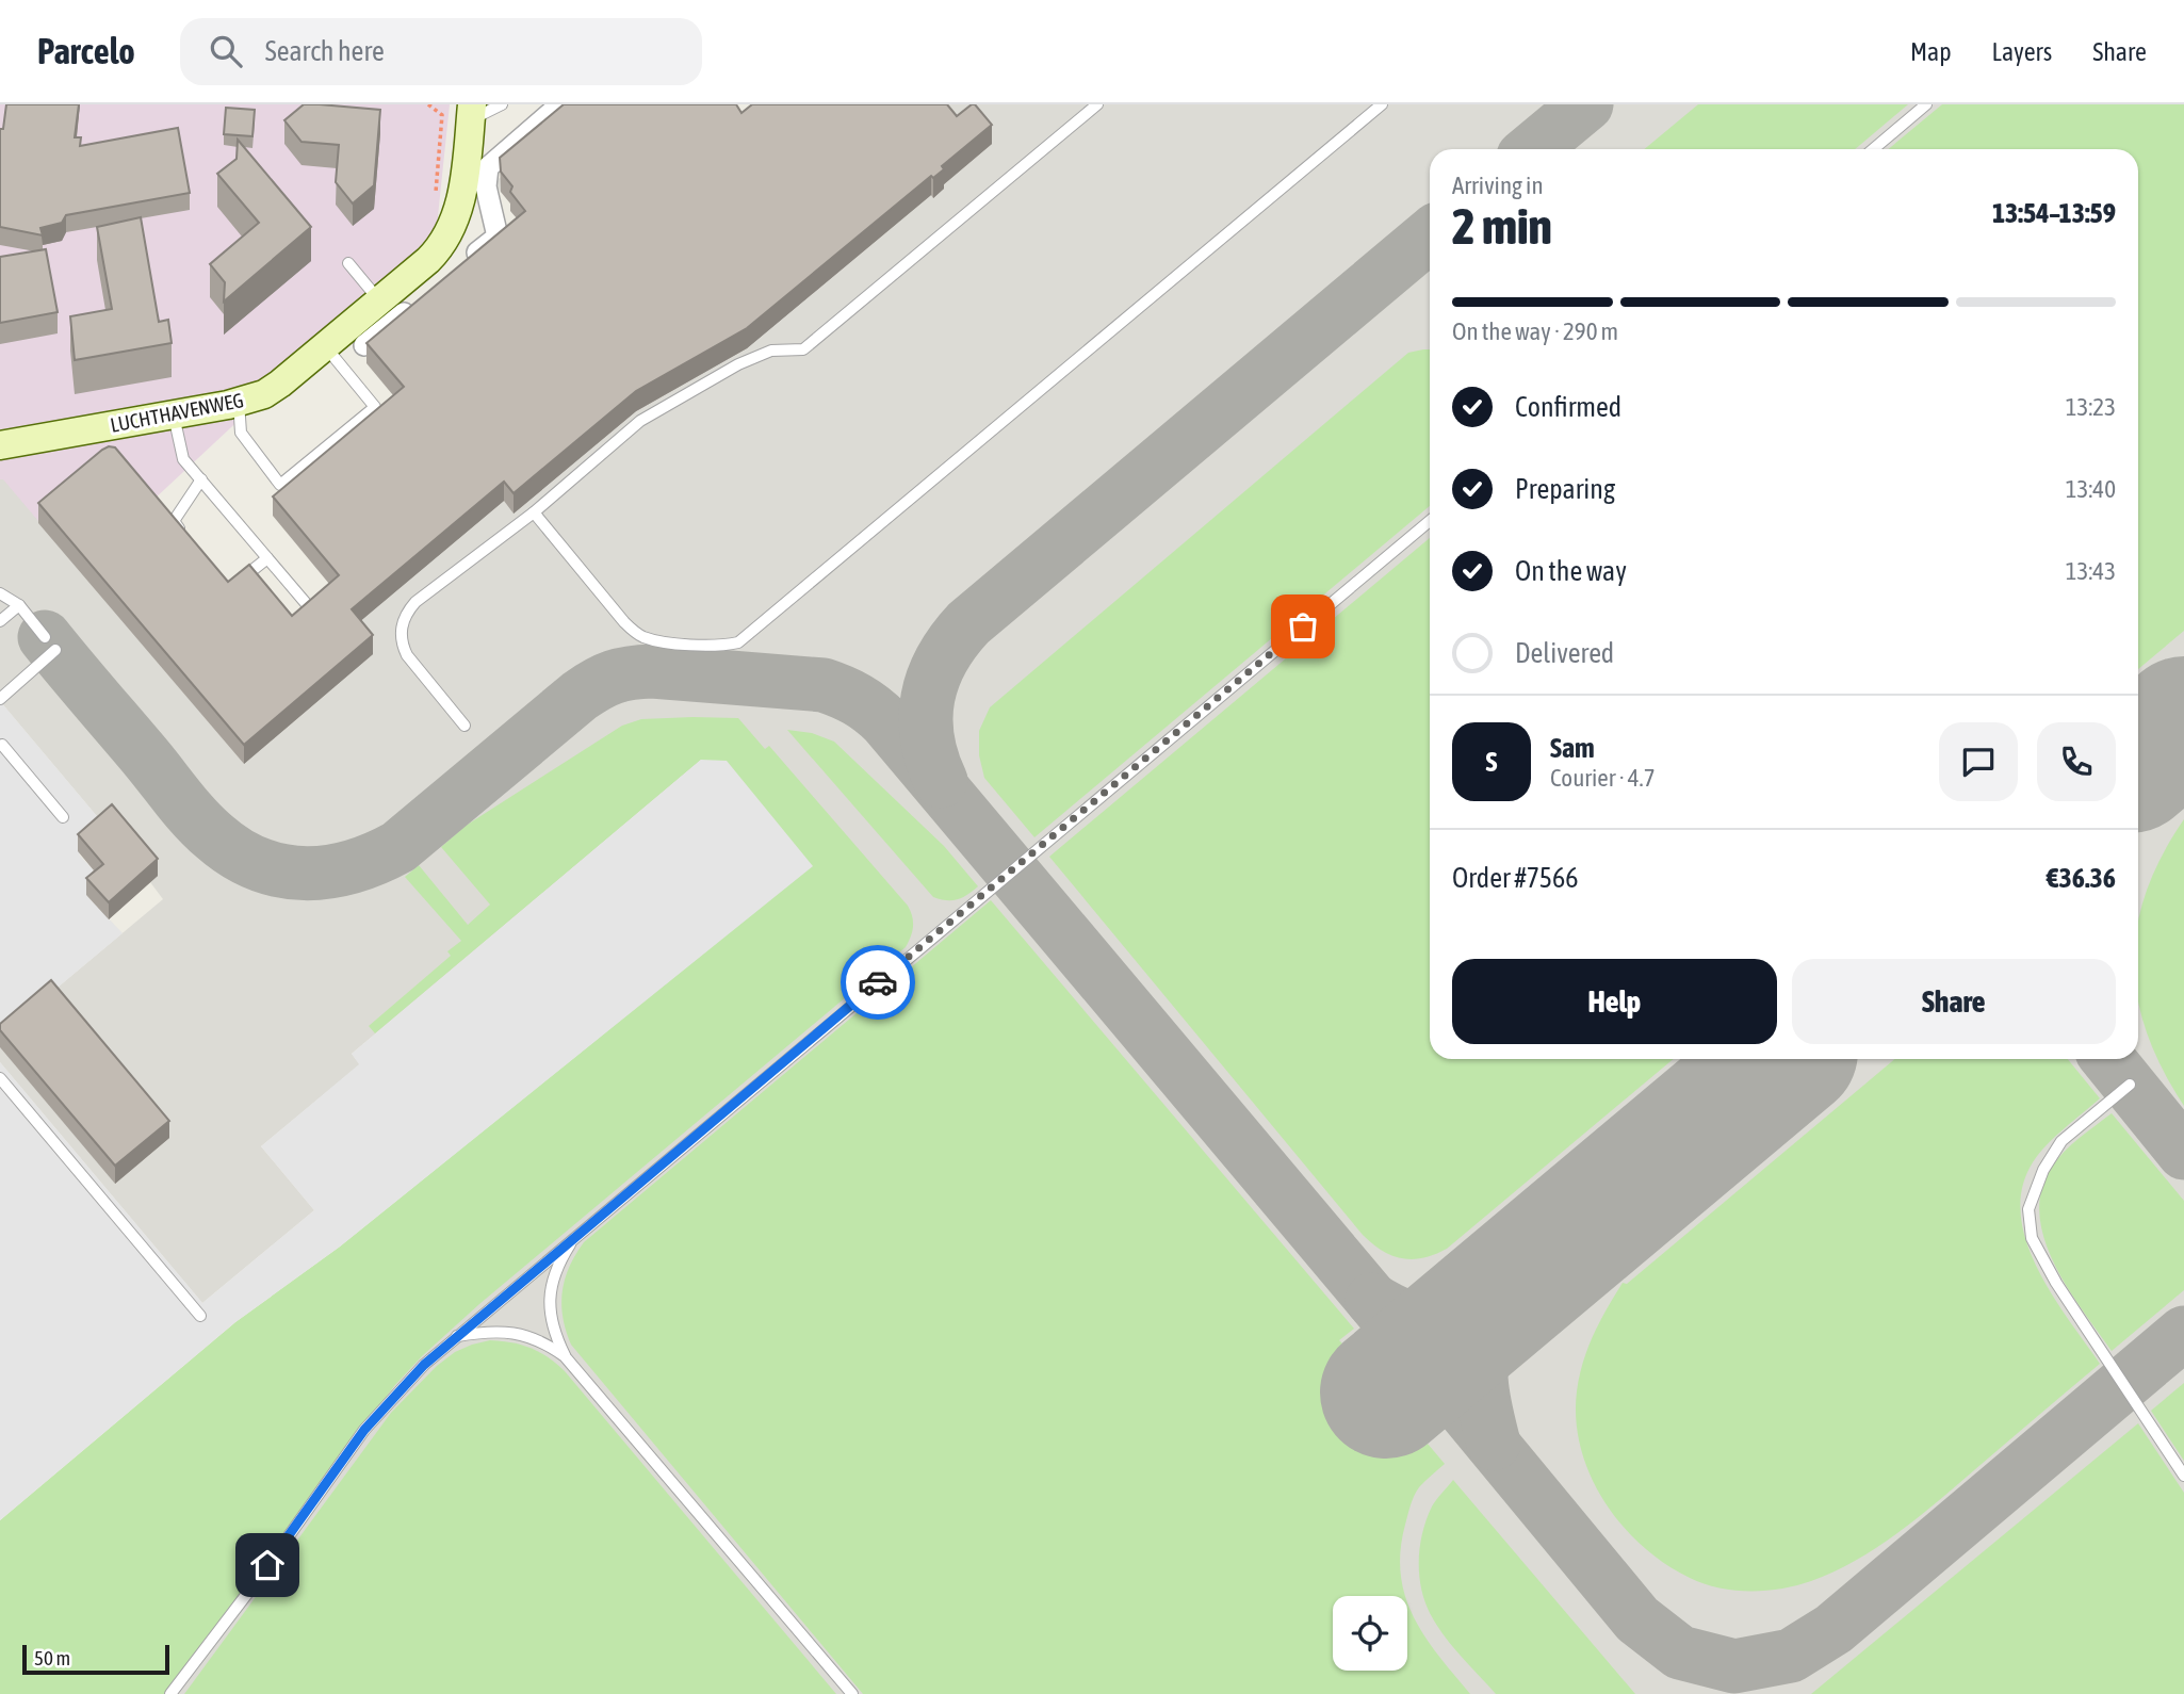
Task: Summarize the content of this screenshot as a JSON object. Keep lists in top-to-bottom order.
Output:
{
  "streets": {
    "street": ["LUCHTHAVENWEG"]
  },
  "scale_bar": "50 m",
  "page": {
    "header": "Parcelo",
    "search": "Search here",
    "nav": ["Map", "Layers", "Share"],
    "heading": ["2 min", "Arriving in", "13:54–13:59"],
    "panel": [
      "Sam",
      "Courier · 4.7",
      "Order #7566",
      "€36.36"
    ],
    "bar": "On the way · 290 m",
    "list": [
      ["Confirmed", "13:23"],
      ["Preparing", "13:40"],
      ["On the way", "13:43"],
      "Delivered"
    ],
    "round": "S",
    "buttons": ["Help", "Share"],
    "scale": "50 m"
  }
}
